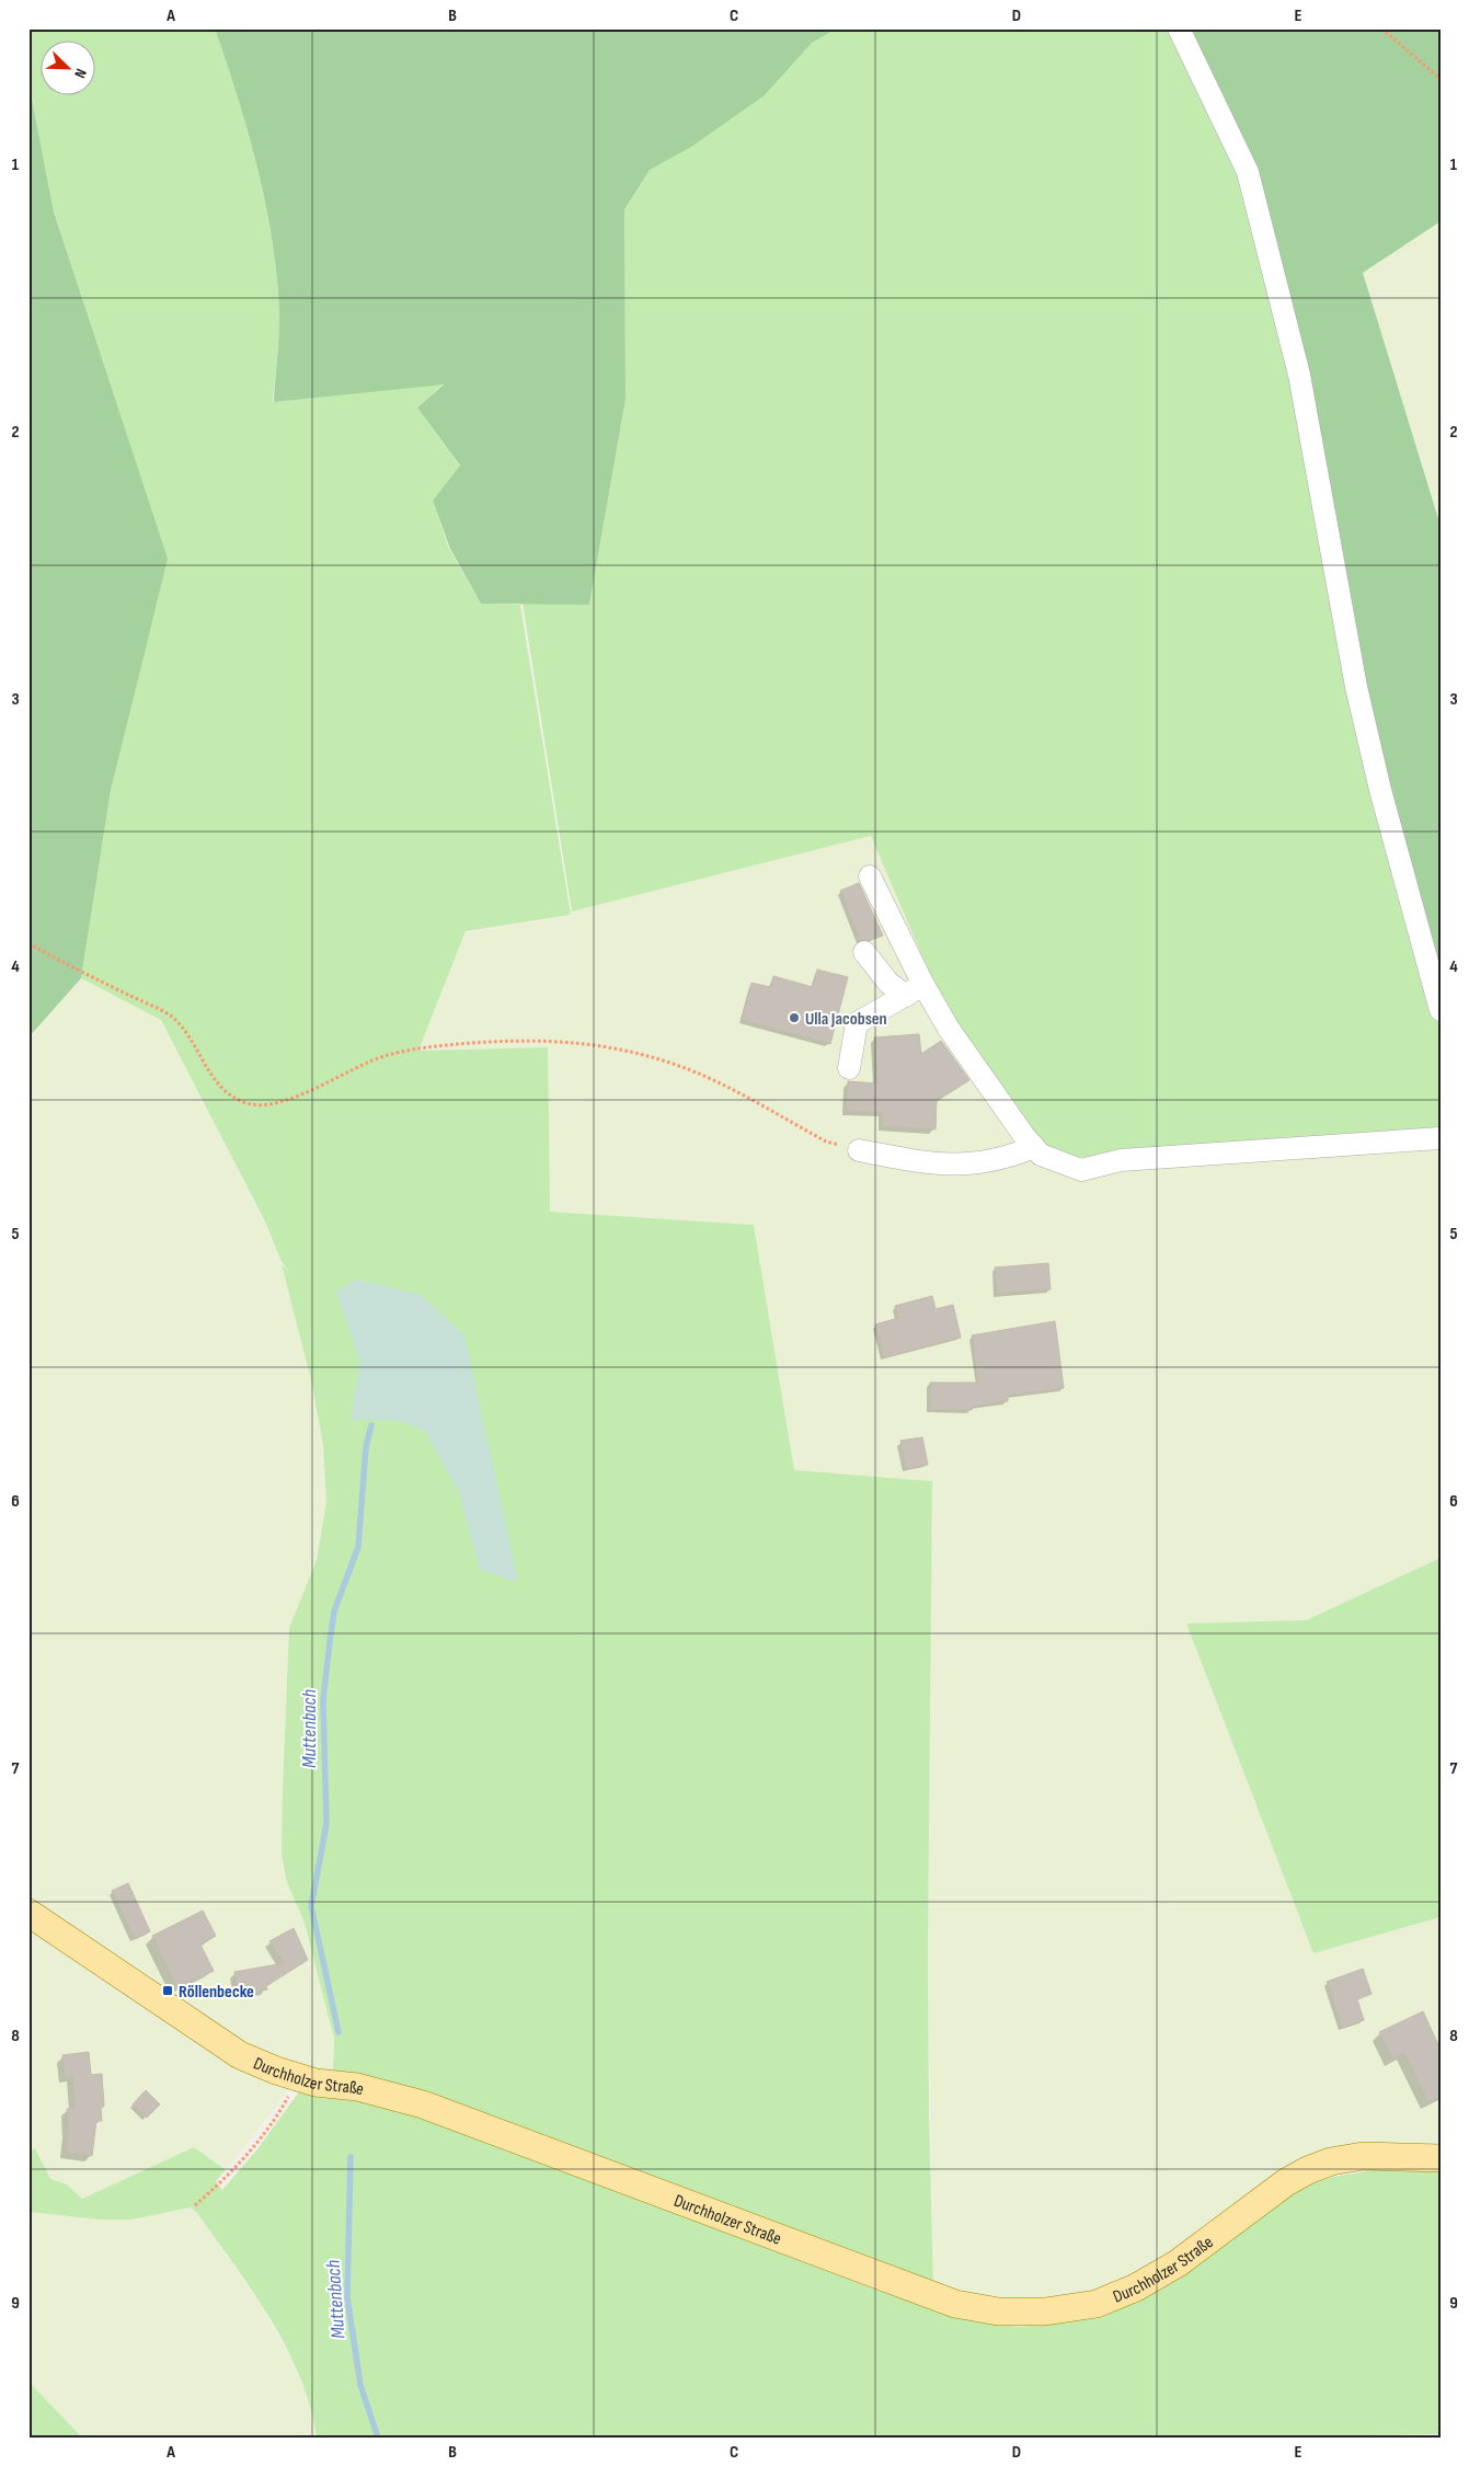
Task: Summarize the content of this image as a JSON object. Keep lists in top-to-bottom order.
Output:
{
  "streets": {
    "main road": ["Durchholzer Straße"]
  },
  "water": ["Muttenbach"],
  "places": {
    "other": ["Ulla Jacobsen"],
    "transit": ["Röllenbecke"]
  },
  "north": "bottom right",
  "grid": {
    "columns": [
      "A",
      "B",
      "C",
      "D",
      "E"
    ],
    "rows": [
      "1",
      "2",
      "3",
      "4",
      "5",
      "6",
      "7",
      "8",
      "9"
    ]
  }
}
